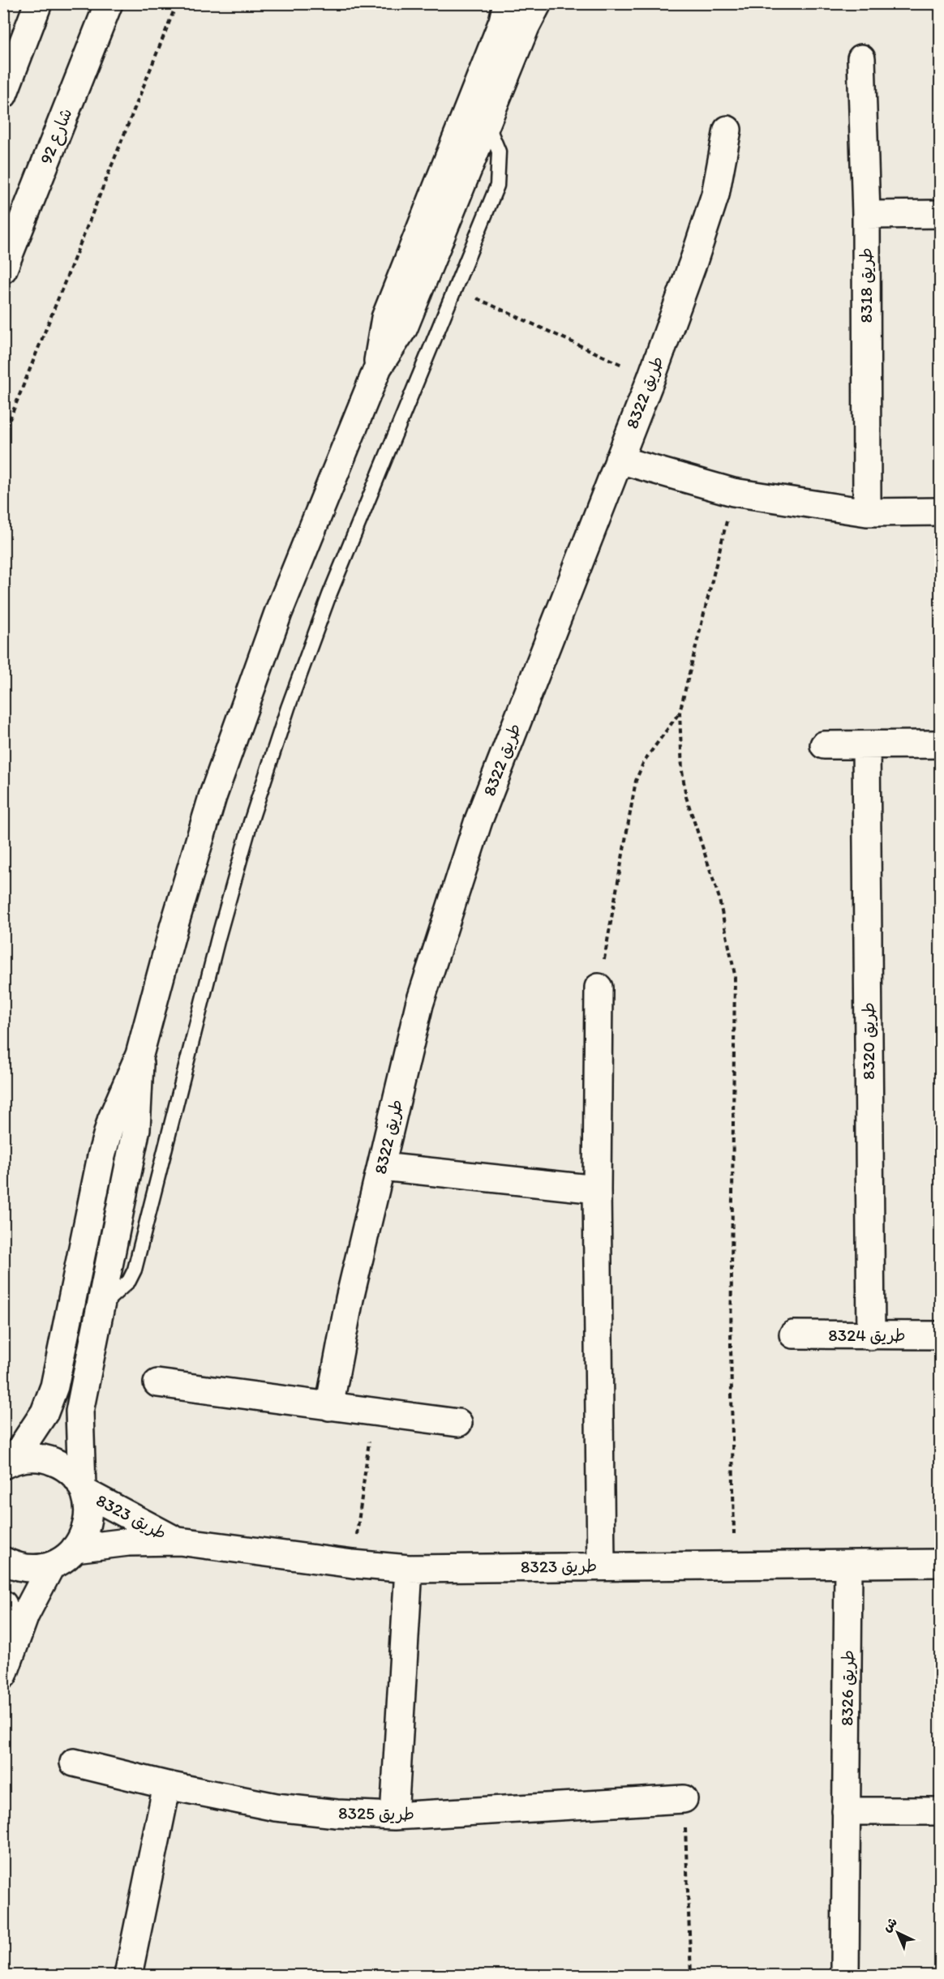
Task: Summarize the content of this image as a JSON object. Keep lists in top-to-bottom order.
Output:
{
  "streets": {
    "street": [
      "شارع 92",
      "طريق 8318",
      "طريق 8322",
      "طريق 8320",
      "طريق 8324",
      "طريق 8323",
      "طريق 8326",
      "طريق 8325"
    ]
  },
  "crossings": [
    ["طريق 8320", "طريق 8324"],
    ["طريق 8323", "طريق 8326"]
  ],
  "north": "top left"
}
